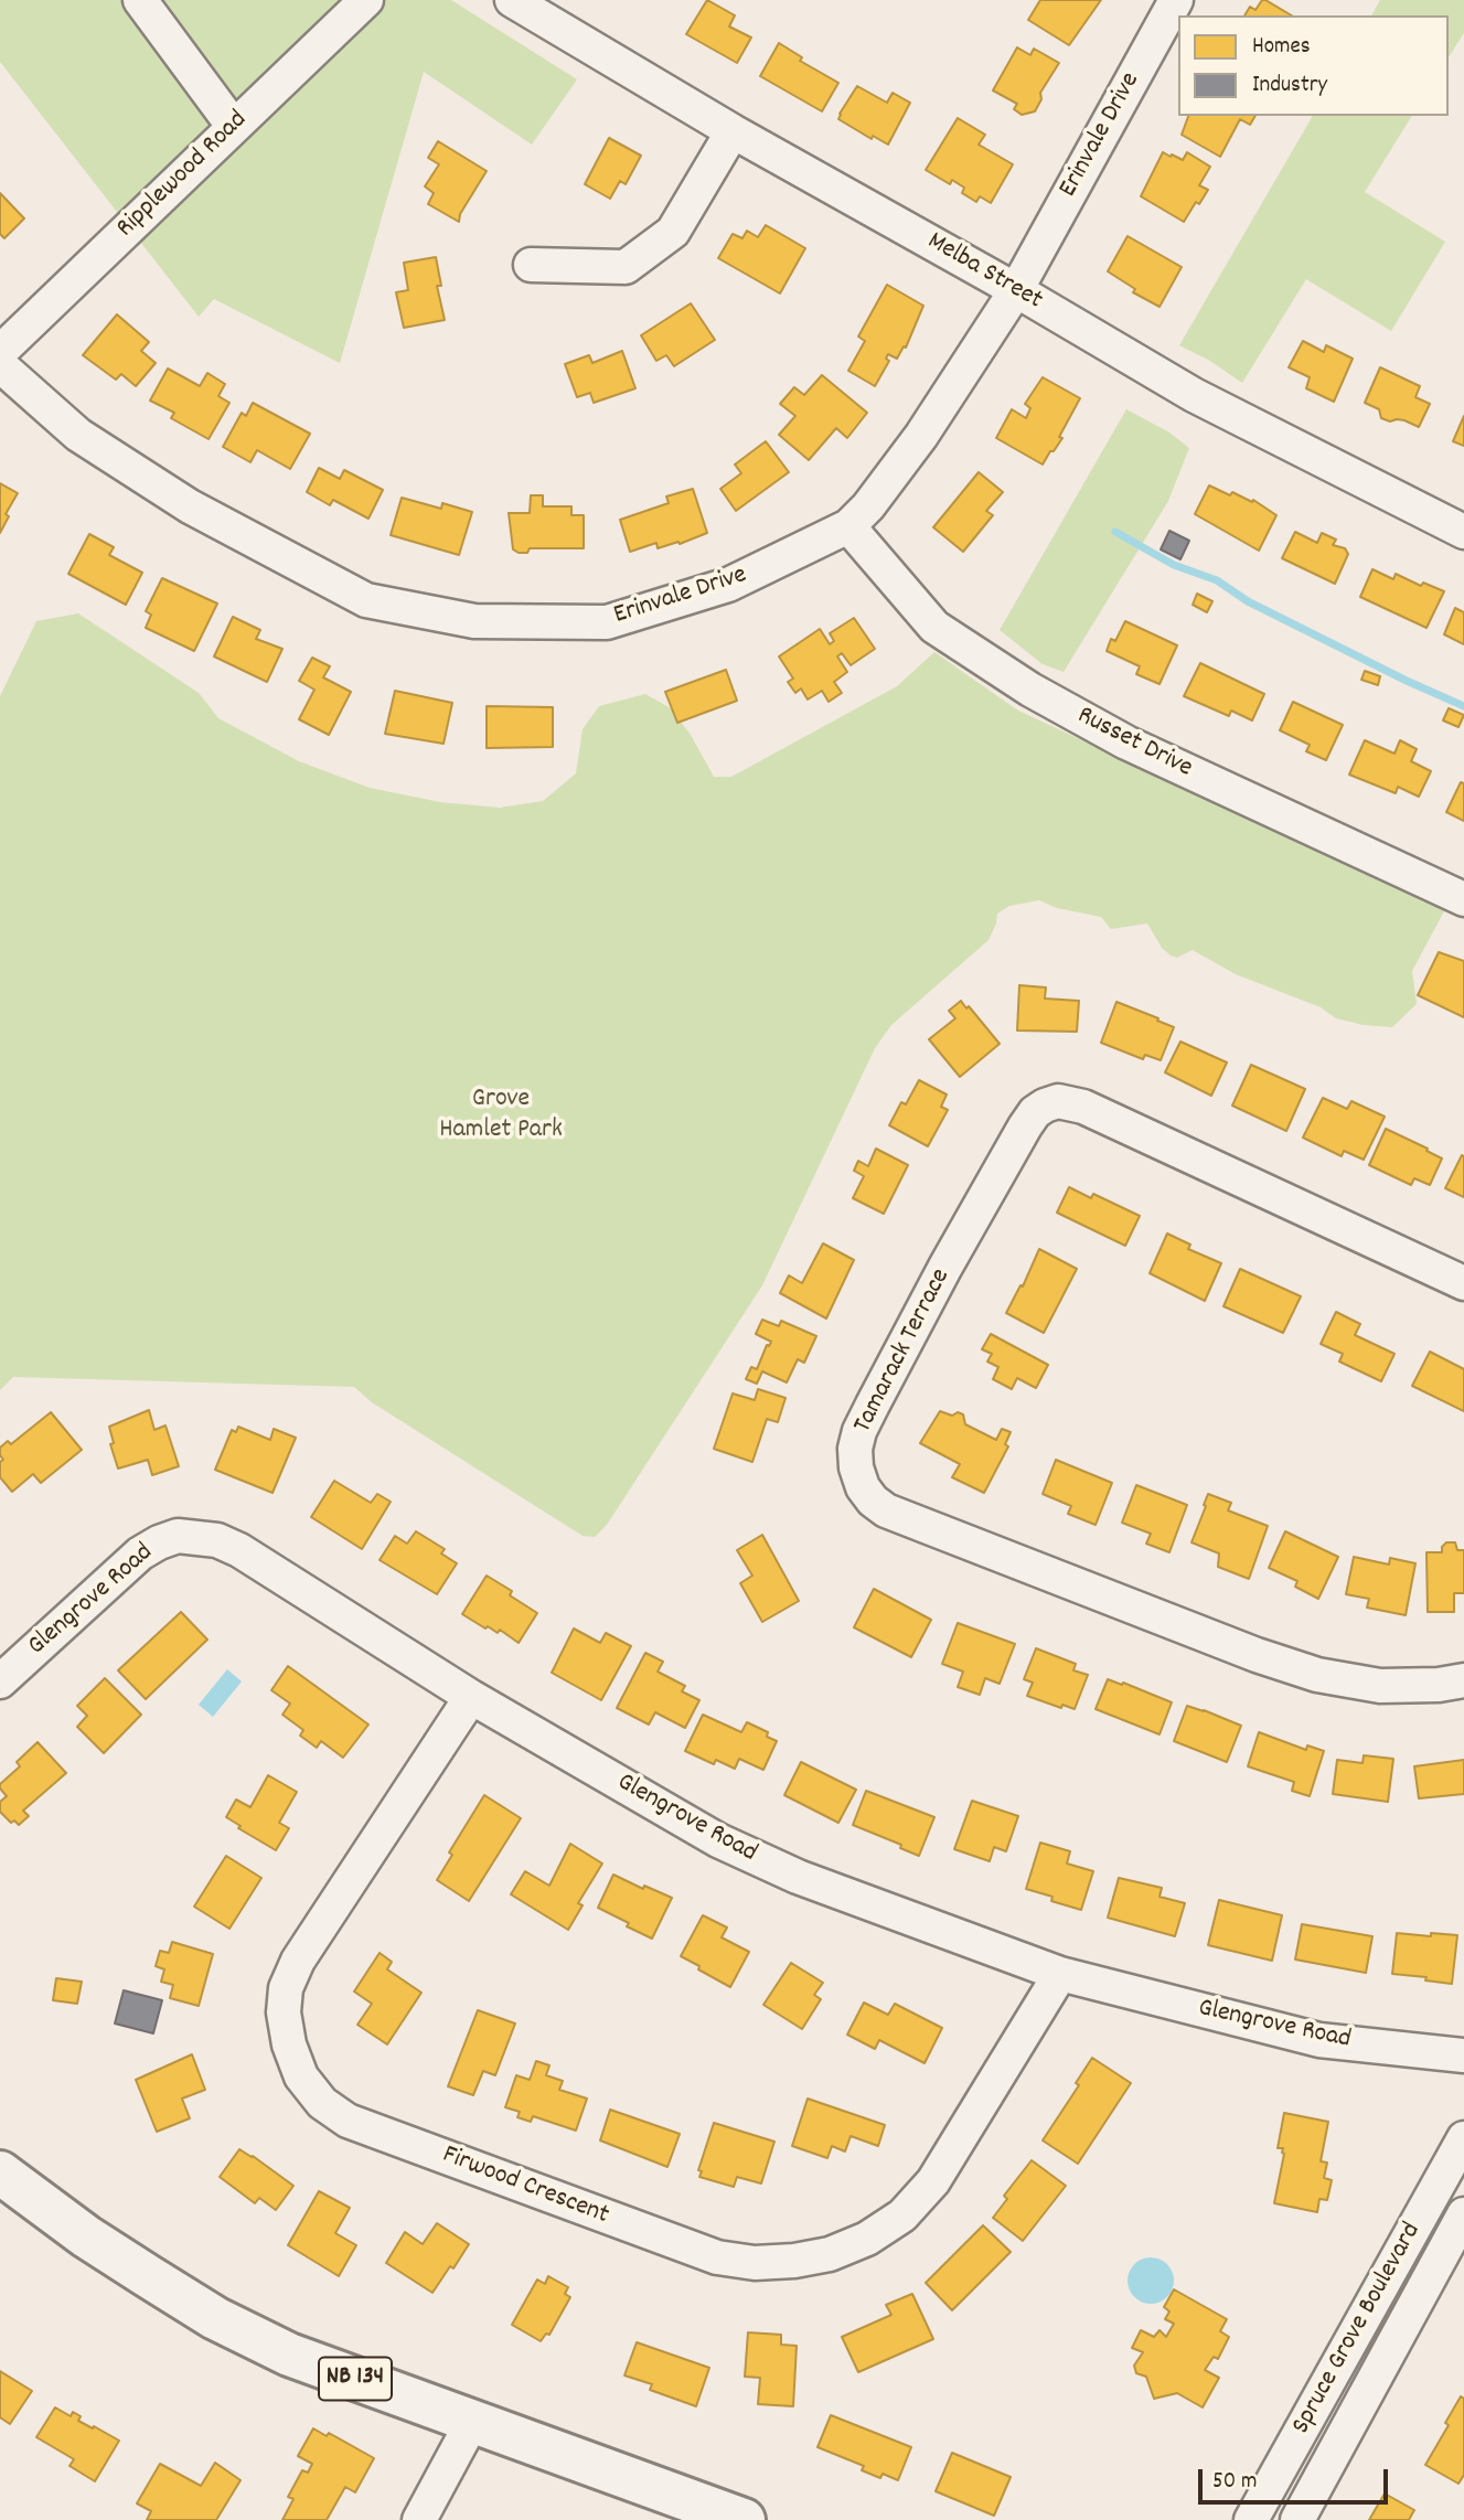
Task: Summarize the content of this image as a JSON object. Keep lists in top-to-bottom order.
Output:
{
  "streets": {
    "main road": ["NB 134"],
    "street": [
      "Erinvale Drive",
      "Ripplewood Road",
      "Melba Street",
      "Russet Drive",
      "Tamarack Terrace",
      "Glengrove Road",
      "Firwood Crescent",
      "Spruce Grove Boulevard"
    ]
  },
  "crossings": [
    ["Erinvale Drive", "Melba Street"],
    ["Erinvale Drive", "Russet Drive"],
    ["Glengrove Road", "Firwood Crescent"]
  ],
  "parks": ["Grove Hamlet Park"],
  "legend": ["Homes", "Industry"],
  "scale_bar": "50 m"
}
